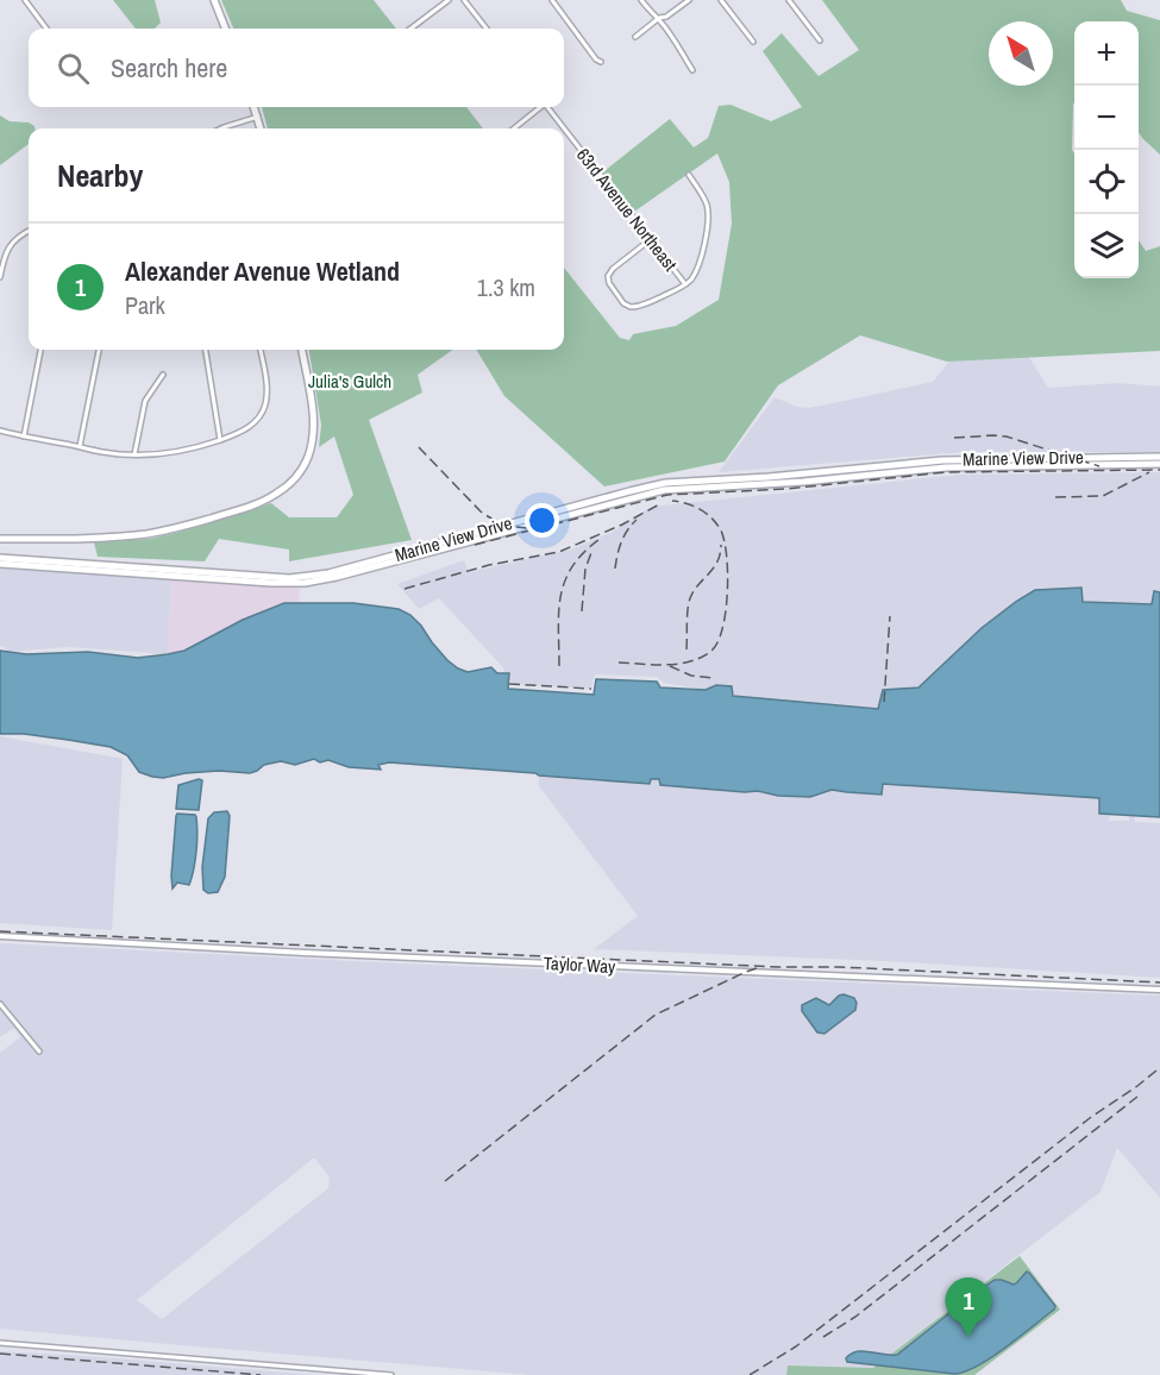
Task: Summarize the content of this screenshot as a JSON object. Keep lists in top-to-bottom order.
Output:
{
  "streets": {
    "main road": ["Marine View Drive"],
    "street": ["63rd Avenue Northeast", "Taylor Way"]
  },
  "parks": ["Julia's Gulch"],
  "north": "top left",
  "page": {
    "map_buttons": ["+", "−"],
    "search": "Search here",
    "heading": "Nearby",
    "list": [
      {
        "mark": "1",
        "name": "Alexander Avenue Wetland",
        "note": "Park",
        "value": "1.3 km"
      }
    ],
    "pins": "1"
  }
}
